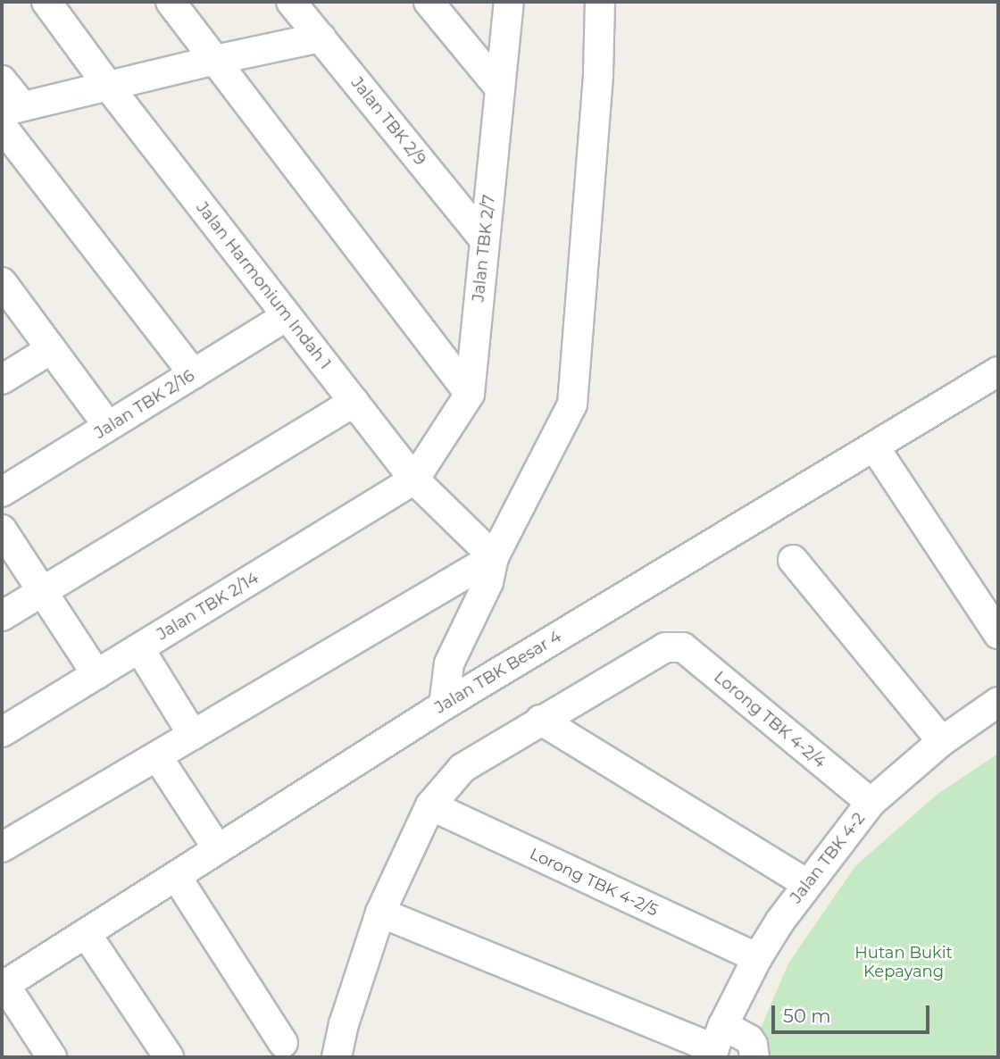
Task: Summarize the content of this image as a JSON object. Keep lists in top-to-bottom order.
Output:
{
  "streets": {
    "street": [
      "Jalan TBK 2/9",
      "Jalan TBK 2/7",
      "Jalan Harmonium Indah 1",
      "Jalan TBK 2/16",
      "Jalan TBK 2/14",
      "Jalan TBK Besar 4",
      "Lorong TBK 4-2/4",
      "Jalan TBK 4-2",
      "Lorong TBK 4-2/5"
    ]
  },
  "crossings": [
    ["Jalan TBK 2/9", "Jalan TBK 2/7"],
    ["Jalan TBK 2/7", "Jalan Harmonium Indah 1"],
    ["Jalan TBK 2/7", "Jalan TBK 2/14"],
    ["Jalan Harmonium Indah 1", "Jalan TBK 2/16"],
    ["Jalan Harmonium Indah 1", "Jalan TBK 2/14"],
    ["Lorong TBK 4-2/4", "Jalan TBK 4-2"],
    ["Jalan TBK 4-2", "Lorong TBK 4-2/5"]
  ],
  "parks": ["Hutan Bukit Kepayang"],
  "scale_bar": "50 m"
}
